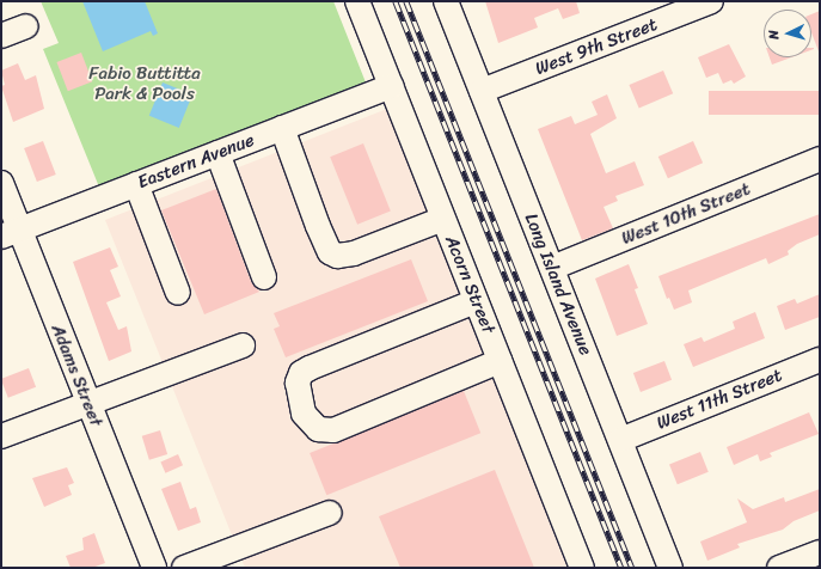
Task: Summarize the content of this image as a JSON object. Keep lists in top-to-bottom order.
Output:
{
  "streets": {
    "street": [
      "West 9th Street",
      "Eastern Avenue",
      "West 10th Street",
      "Acorn Street",
      "Long Island Avenue",
      "Adams Street",
      "West 11th Street"
    ]
  },
  "crossings": [
    ["West 9th Street", "Long Island Avenue"],
    ["Eastern Avenue", "Acorn Street"],
    ["Eastern Avenue", "Adams Street"],
    ["West 10th Street", "Long Island Avenue"],
    ["Long Island Avenue", "West 11th Street"]
  ],
  "parks": ["Fabio Buttitta Park & Pools"],
  "north": "left"
}
